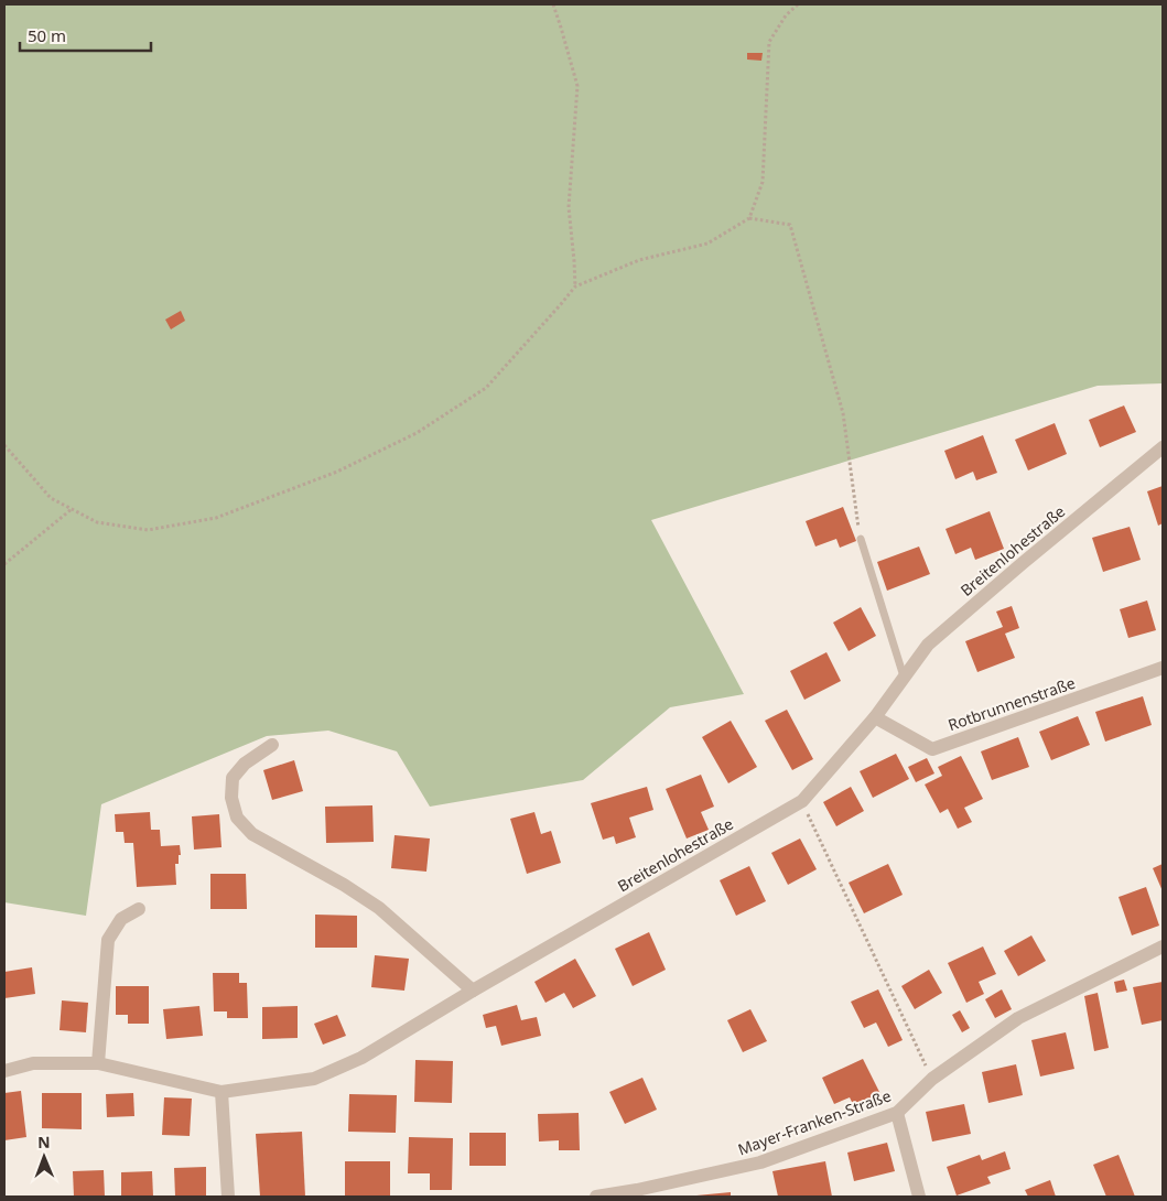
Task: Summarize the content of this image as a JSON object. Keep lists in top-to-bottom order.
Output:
{
  "streets": {
    "street": ["Breitenlohestraße", "Rotbrunnenstraße", "Mayer-Franken-Straße"]
  },
  "crossings": [
    ["Breitenlohestraße", "Rotbrunnenstraße"]
  ],
  "scale_bar": "50 m",
  "north": "top"
}
